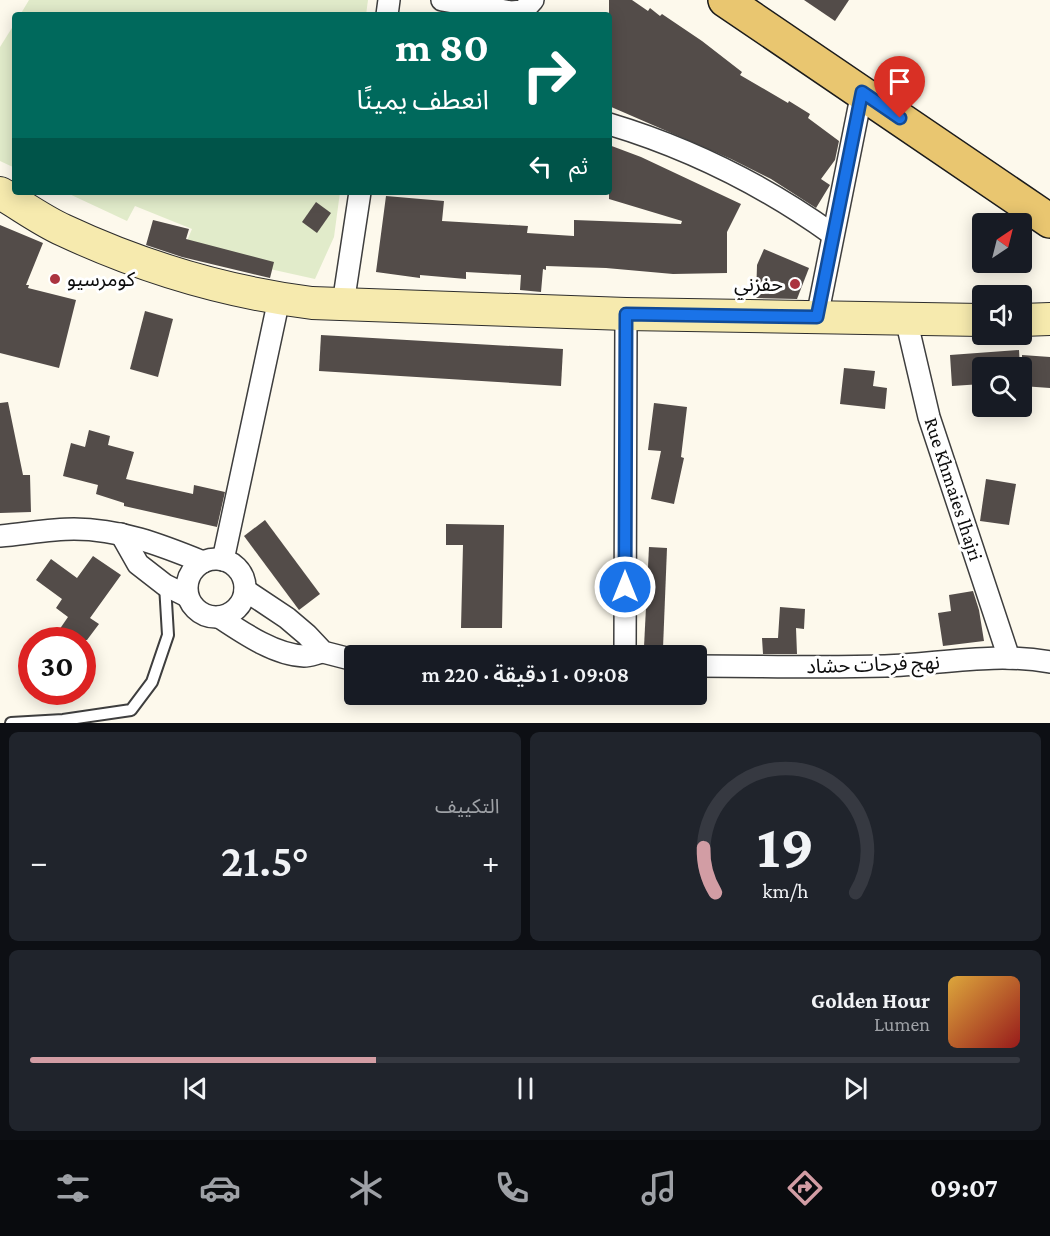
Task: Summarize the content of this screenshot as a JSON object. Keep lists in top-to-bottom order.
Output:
{
  "streets": {
    "street": ["Rue Khmaies lhajri", "نهج فرحات حشاد"]
  },
  "crossings": [
    ["Rue Khmaies lhajri", "نهج فرحات حشاد"]
  ],
  "places": ["كومرسيو", "حفزني"],
  "north": "top right",
  "page": {
    "turn": ["80 m", "انعطف يمينًا"],
    "then": "ثم",
    "limit": "30",
    "trip": "09:08 · 1 دقيقة · 220 m",
    "tile": "التكييف",
    "heat": ["−", "21.5°", "+"],
    "song": ["Golden Hour", "Lumen"],
    "tabs": "09:07",
    "gauge": ["19", "km/h"]
  }
}
